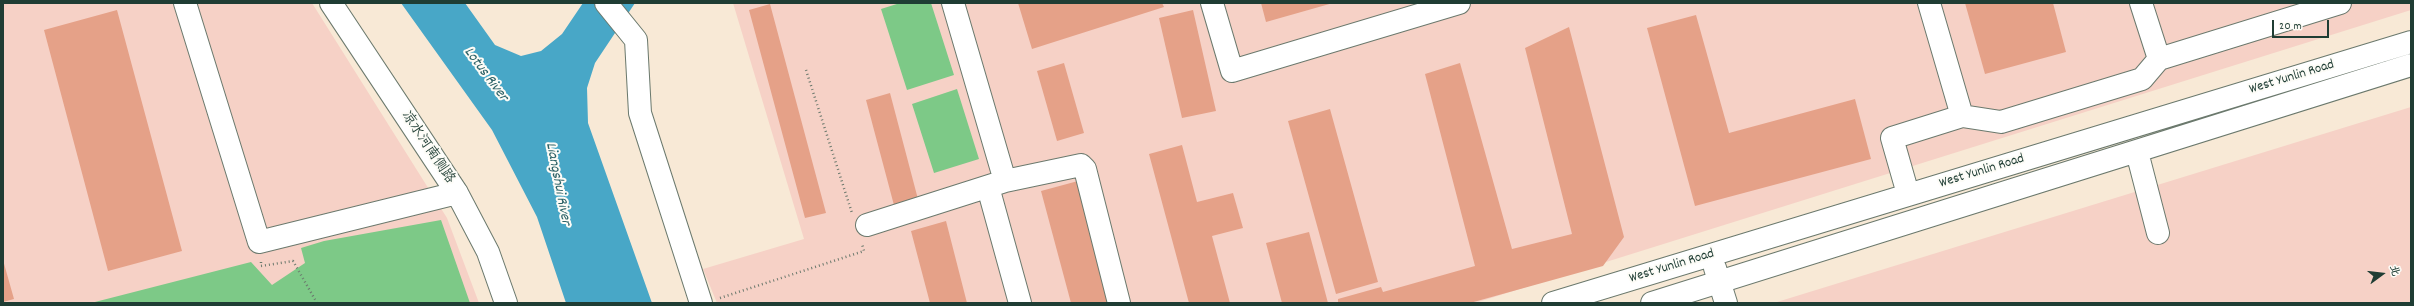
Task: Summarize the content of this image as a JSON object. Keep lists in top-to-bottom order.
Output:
{
  "streets": {
    "street": ["West Yunlin Road", "凉水河南侧路"]
  },
  "water": ["Lotus River", "Liangshui River"],
  "scale_bar": "20 m",
  "north": "right"
}
